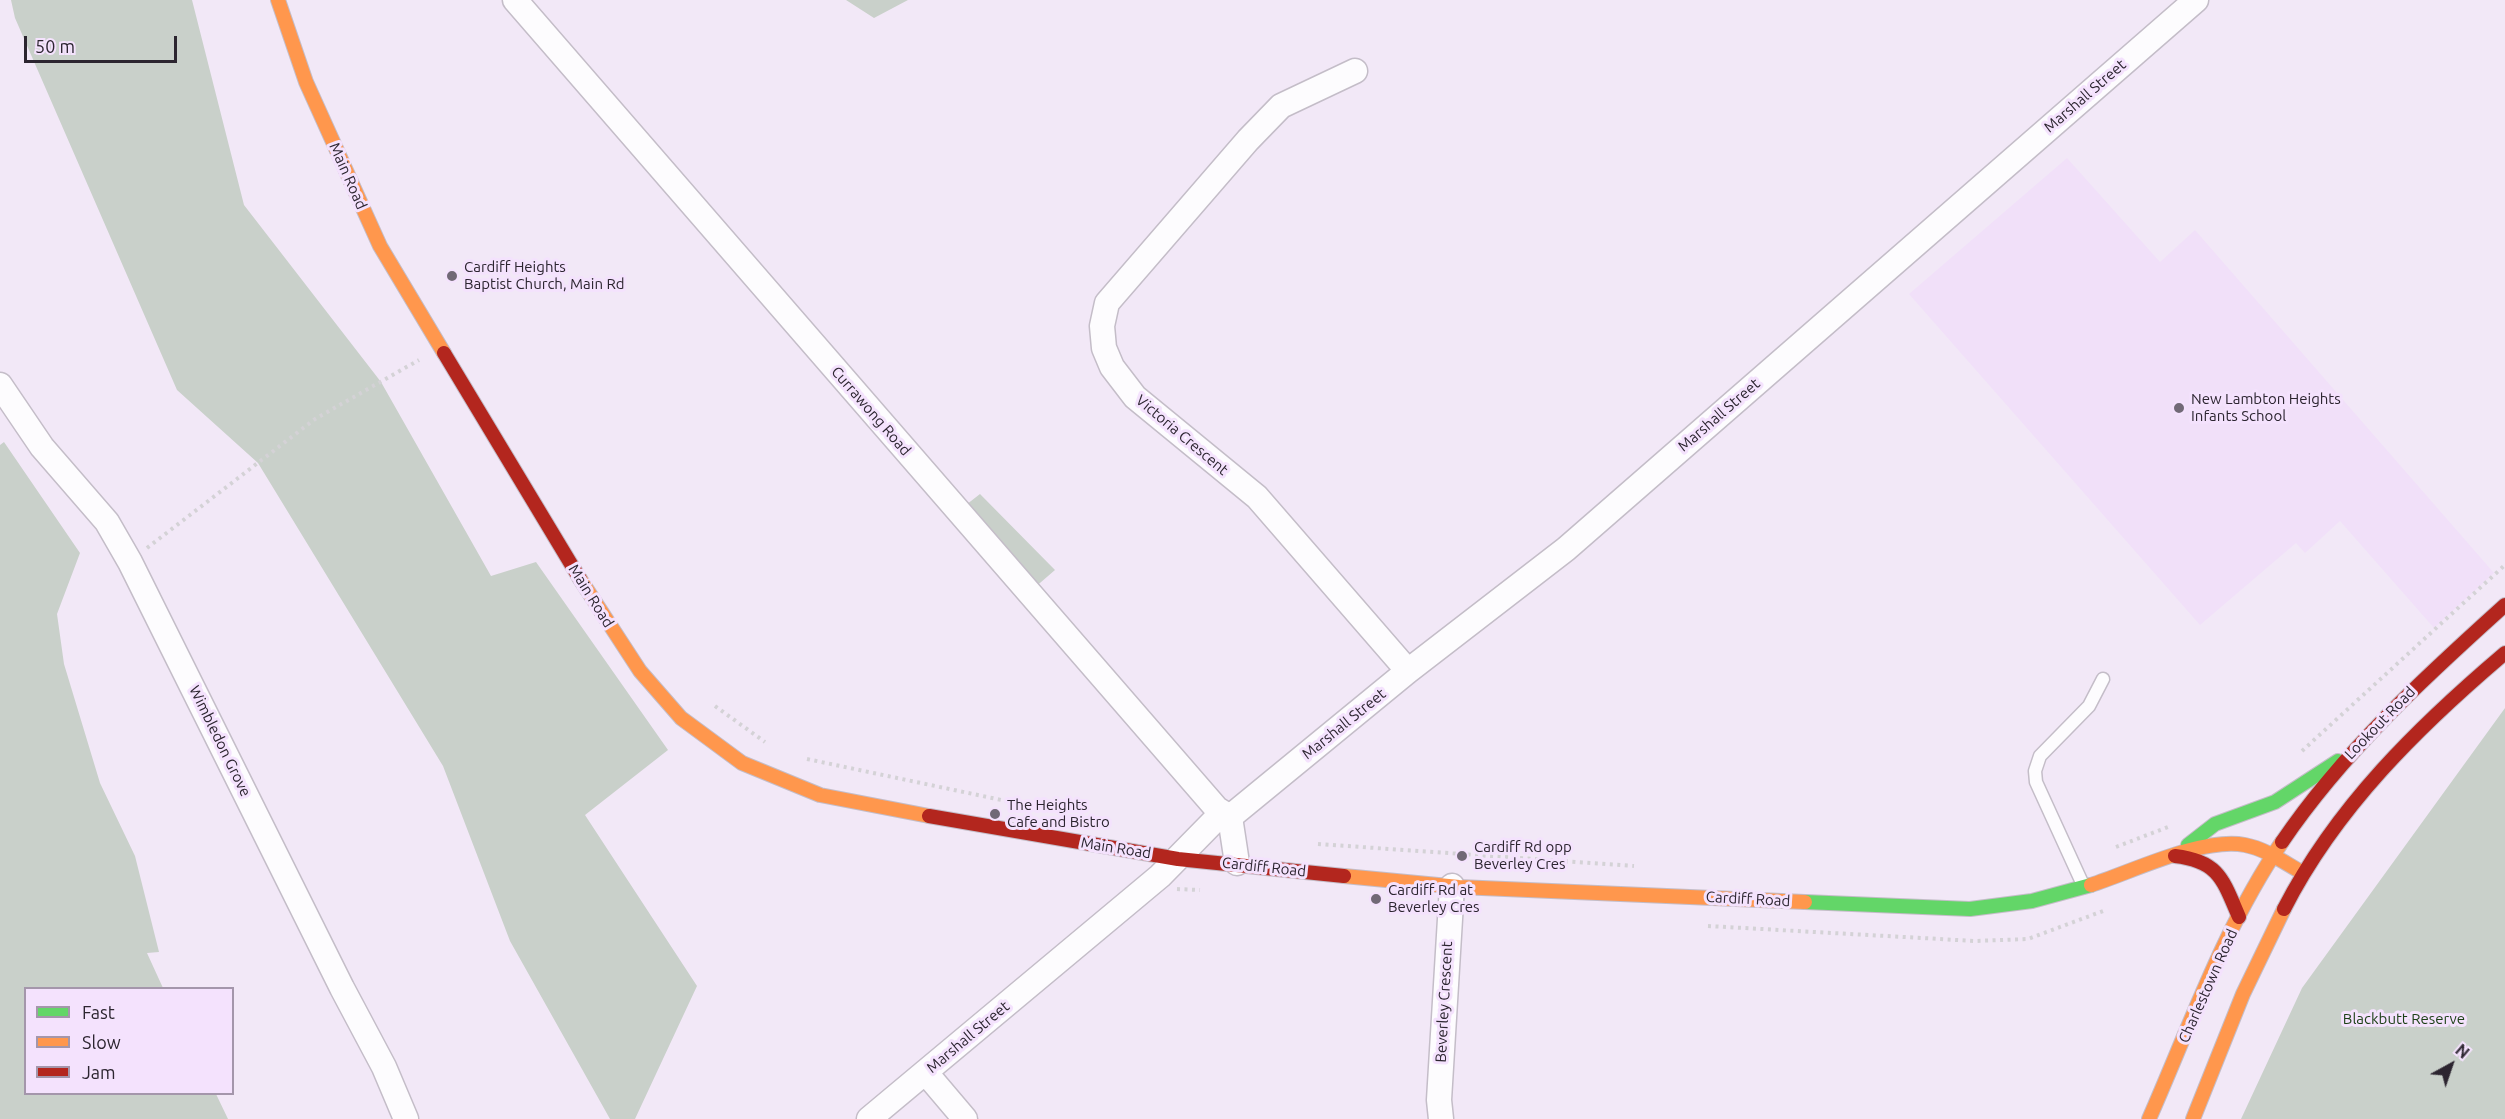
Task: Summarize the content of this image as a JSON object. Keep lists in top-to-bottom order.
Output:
{
  "streets": {
    "main road": [
      "Main Road",
      "Lookout Road",
      "Cardiff Road",
      "Charlestown Road"
    ],
    "street": [
      "Marshall Street",
      "Currawong Road",
      "Victoria Crescent",
      "Wimbledon Grove",
      "Beverley Crescent"
    ]
  },
  "crossings": [
    ["Marshall Street", "Main Road"],
    ["Marshall Street", "Currawong Road"],
    ["Marshall Street", "Victoria Crescent"],
    ["Marshall Street", "Cardiff Road"],
    ["Main Road", "Cardiff Road"],
    ["Lookout Road", "Cardiff Road"],
    ["Lookout Road", "Charlestown Road"],
    ["Cardiff Road", "Charlestown Road"],
    ["Cardiff Road", "Beverley Crescent"]
  ],
  "parks": ["Blackbutt Reserve"],
  "places": [
    "Cardiff Heights Baptist Church, Main Rd",
    "New Lambton Heights Infants School",
    "The Heights Cafe and Bistro",
    "Cardiff Rd opp Beverley Cres",
    "Cardiff Rd at Beverley Cres"
  ],
  "legend": ["Fast", "Slow", "Jam"],
  "scale_bar": "50 m",
  "north": "top right"
}
